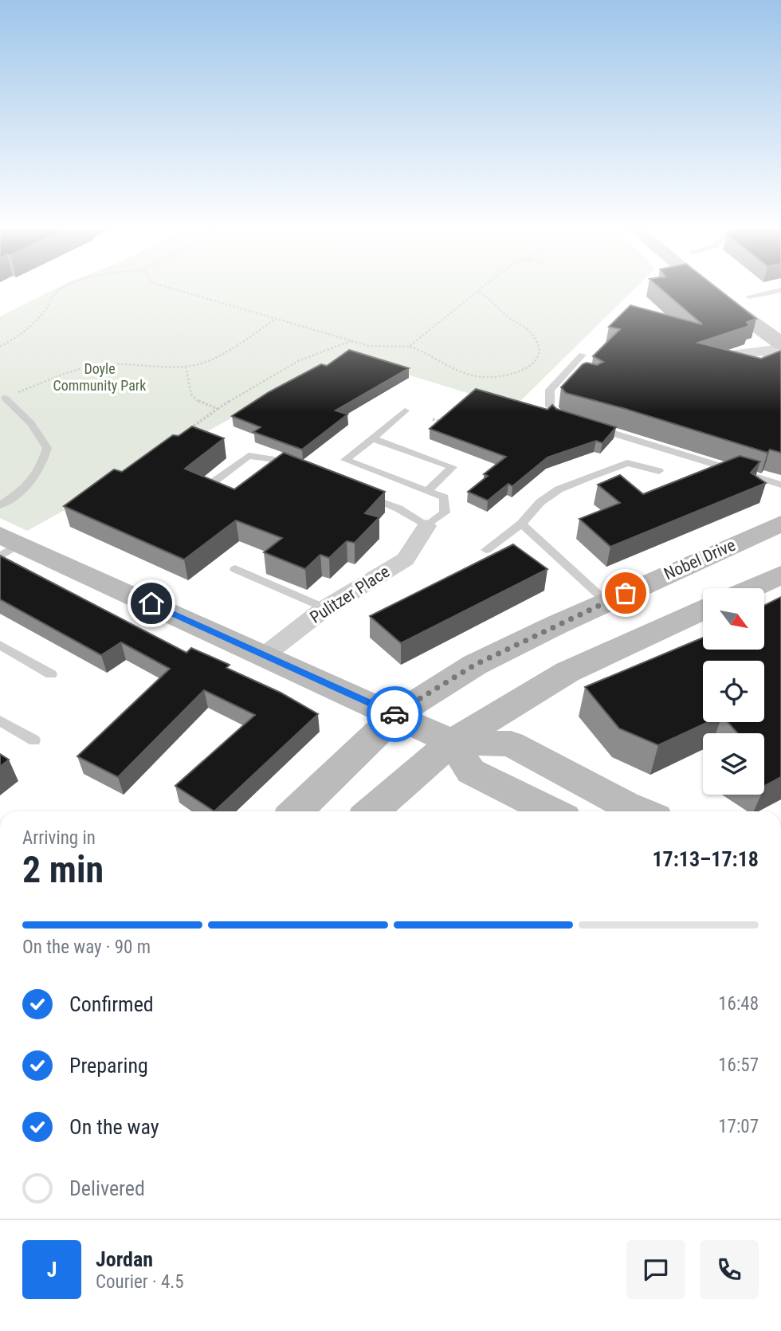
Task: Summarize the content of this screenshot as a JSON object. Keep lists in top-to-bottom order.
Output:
{
  "streets": {
    "street": ["Nobel Drive", "Pulitzer Place"]
  },
  "parks": ["Doyle Community Park"],
  "north": "bottom right",
  "page": {
    "heading": ["2 min", "Arriving in", "17:13–17:18"],
    "panel": ["Jordan", "Courier · 4.5"],
    "bar": "On the way · 90 m",
    "list": [
      ["Confirmed", "16:48"],
      ["Preparing", "16:57"],
      ["On the way", "17:07"],
      "Delivered"
    ],
    "round": "J"
  }
}
